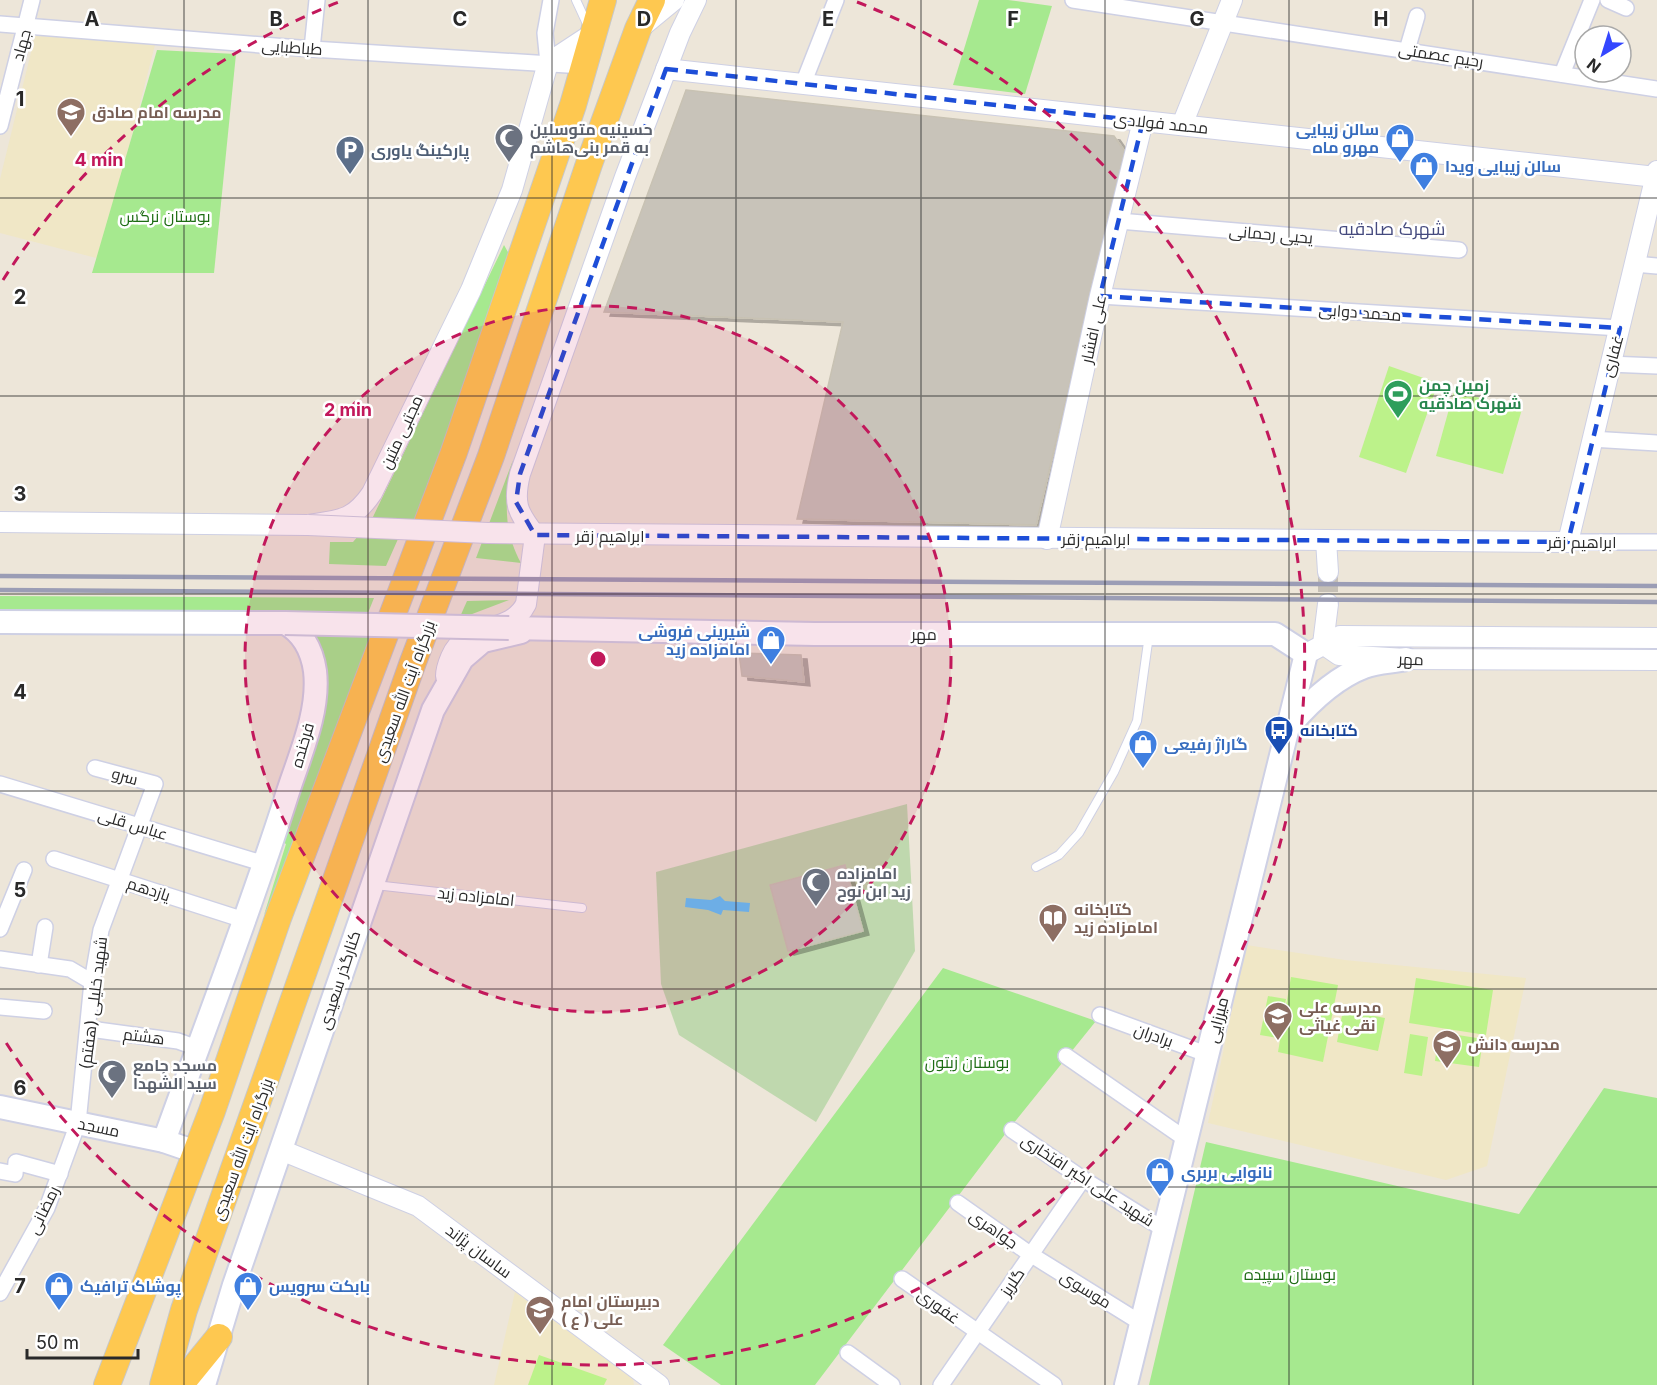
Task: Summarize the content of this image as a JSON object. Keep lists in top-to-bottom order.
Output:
{
  "streets": {
    "highway": ["بزرگراه آیت الله سعیدی"],
    "main road": [
      "مهر",
      "فرخنده",
      "کنارگذر سعیدی",
      "میرزایی",
      "مسجد"
    ],
    "street": [
      "جهاد",
      "طباطبایی",
      "رحیم عصمتی",
      "محمد فولادی",
      "یحیی رحمانی",
      "محمد دوابی",
      "علی افشار",
      "غفاری",
      "مجتبی متین",
      "ابراهیم زقر",
      "سرو",
      "عباس قلی",
      "یازدهم",
      "شهید خلیلی (هفتم)",
      "برادران",
      "هشتم",
      "شهید علی اکبر افتخاری",
      "رمضانی",
      "جواهری",
      "ساسان پژاند",
      "گلریز",
      "موسوی",
      "غفوری"
    ],
    "lane": ["امامزاده زید"]
  },
  "crossings": [
    ["جهاد", "طباطبایی"],
    ["طباطبایی", "مجتبی متین"],
    ["محمد فولادی", "علی افشار"],
    ["محمد فولادی", "غفاری"],
    ["یحیی رحمانی", "علی افشار"],
    ["محمد دوابی", "علی افشار"],
    ["محمد دوابی", "غفاری"],
    ["علی افشار", "ابراهیم زقر"],
    ["غفاری", "ابراهیم زقر"],
    ["مجتبی متین", "ابراهیم زقر"],
    ["مهر", "کنارگذر سعیدی"],
    ["مهر", "میرزایی"],
    ["فرخنده", "عباس قلی"],
    ["فرخنده", "یازدهم"],
    ["فرخنده", "هشتم"],
    ["فرخنده", "مسجد"],
    ["سرو", "شهید خلیلی (هفتم)"],
    ["عباس قلی", "شهید خلیلی (هفتم)"],
    ["یازدهم", "شهید خلیلی (هفتم)"],
    ["امامزاده زید", "کنارگذر سعیدی"],
    ["کنارگذر سعیدی", "ساسان پژاند"],
    ["شهید خلیلی (هفتم)", "هشتم"],
    ["شهید خلیلی (هفتم)", "مسجد"],
    ["شهید خلیلی (هفتم)", "رمضانی"],
    ["میرزایی", "برادران"],
    ["میرزایی", "شهید علی اکبر افتخاری"],
    ["میرزایی", "موسوی"],
    ["مسجد", "رمضانی"],
    ["شهید علی اکبر افتخاری", "گلریز"],
    ["جواهری", "گلریز"],
    ["جواهری", "موسوی"],
    ["گلریز", "موسوی"],
    ["گلریز", "غفوری"]
  ],
  "districts": ["شهرک صادقیه"],
  "parks": ["بوستان نرگس", "بوستان زیتون", "بوستان سپیده"],
  "places": {
    "school or university": [
      "مدرسه امام صادق",
      "مدرسه علی نقی غیاثی",
      "مدرسه دانش",
      "دبیرستان امام علی ( ع )"
    ],
    "mosque": ["حسینیه متوسلین به قمر بنی‌هاشم", "امامزاده زید ابن نوح", "مسجد جامع سید الشهدا"],
    "shop": [
      "سالن زیبایی مهرو ماه",
      "سالن زیبایی ویدا",
      "شیرینی فروشی امامزاده زید",
      "گاراژ رفیعی",
      "نانوایی بربری",
      "پوشاک ترافیک",
      "بابکت سرویس"
    ],
    "parking": ["پارکینگ یاوری"],
    "sports": ["زمین چمن شهرک صادقیه"],
    "bus stop": ["کتابخانه"],
    "library": ["کتابخانه امامزاده زید"]
  },
  "scale_bar": "50 m",
  "north": "bottom left",
  "grid": {
    "columns": [
      "A",
      "B",
      "C",
      "D",
      "E",
      "F",
      "G",
      "H"
    ],
    "rows": [
      "1",
      "2",
      "3",
      "4",
      "5",
      "6",
      "7"
    ]
  },
  "rings": ["4 min", "2 min"]
}
